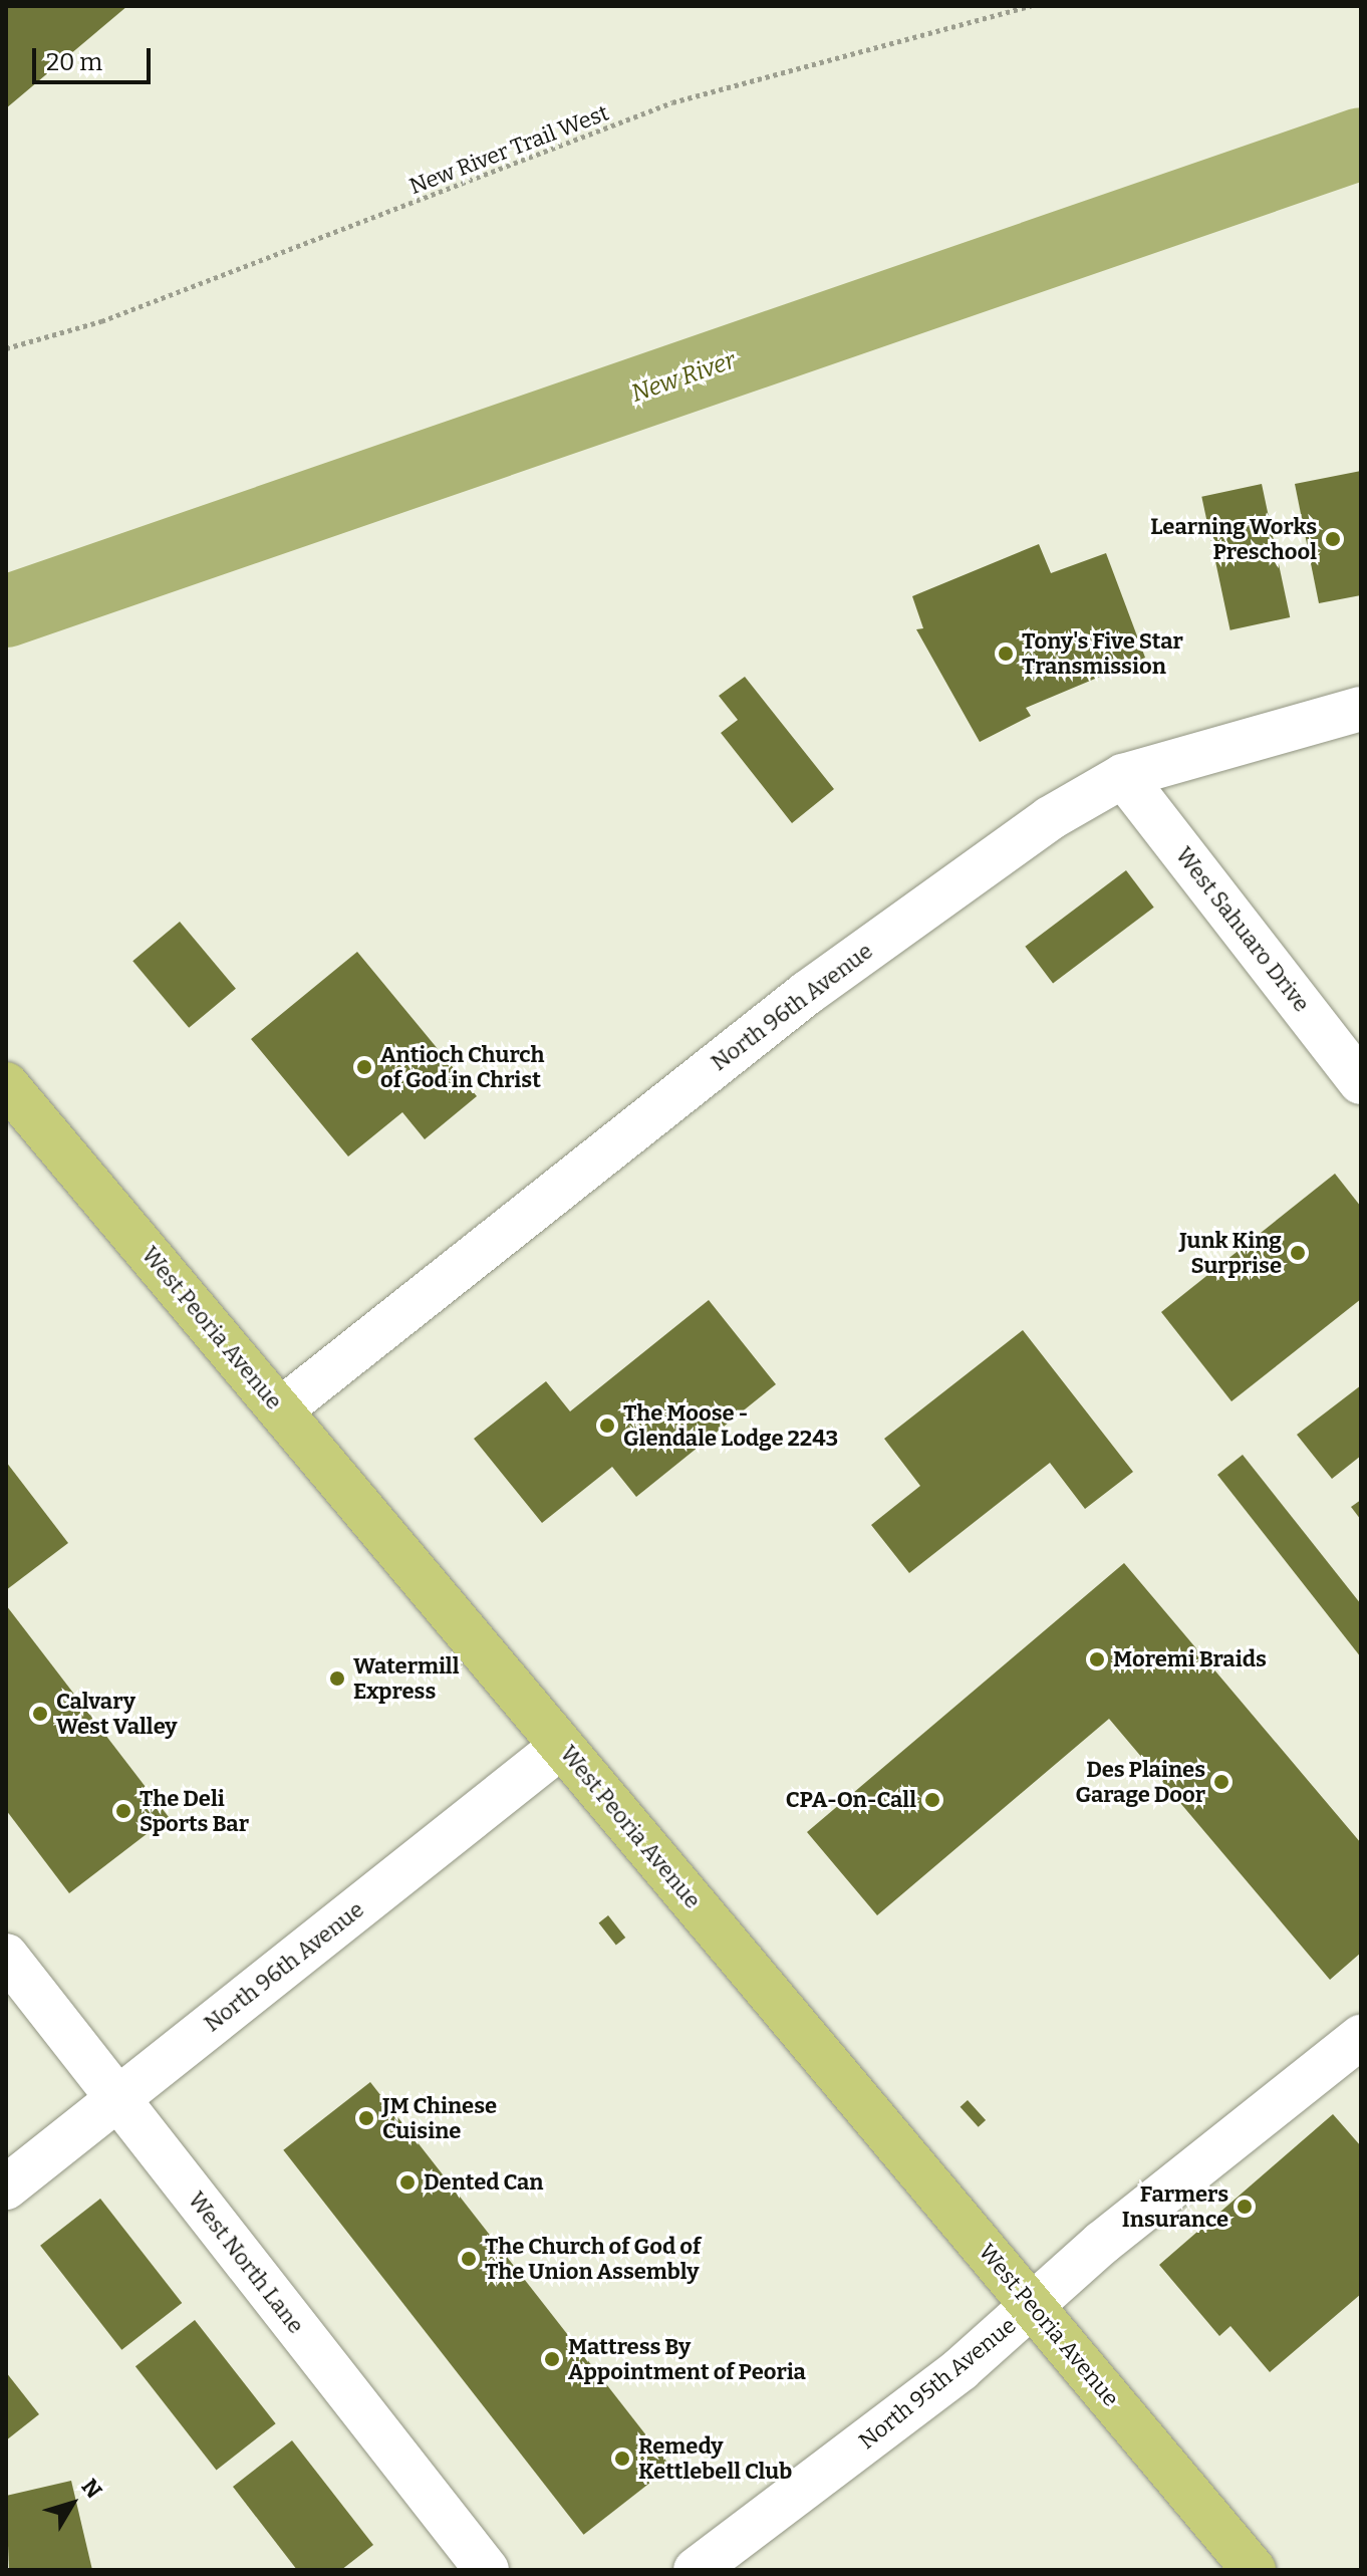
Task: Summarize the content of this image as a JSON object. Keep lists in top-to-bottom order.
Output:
{
  "streets": {
    "main road": ["West Peoria Avenue"],
    "street": [
      "West Sahuaro Drive",
      "North 96th Avenue",
      "West North Lane",
      "North 95th Avenue"
    ],
    "path": ["New River Trail West"]
  },
  "crossings": [
    ["West Sahuaro Drive", "North 96th Avenue"],
    ["North 96th Avenue", "West Peoria Avenue"],
    ["North 96th Avenue", "West North Lane"],
    ["West Peoria Avenue", "North 95th Avenue"]
  ],
  "water": ["New River"],
  "places": [
    "Learning Works Preschool",
    "Tony's Five Star Transmission",
    "Antioch Church of God in Christ",
    "Junk King Surprise",
    "The Moose - Glendale Lodge 2243",
    "Moremi Braids",
    "Watermill Express",
    "Calvary West Valley",
    "Des Plaines Garage Door",
    "CPA-On-Call",
    "The Deli Sports Bar",
    "JM Chinese Cuisine",
    "Dented Can",
    "Farmers Insurance",
    "The Church of God of The Union Assembly",
    "Mattress By Appointment of Peoria",
    "Remedy Kettlebell Club"
  ],
  "scale_bar": "20 m",
  "north": "top right"
}
